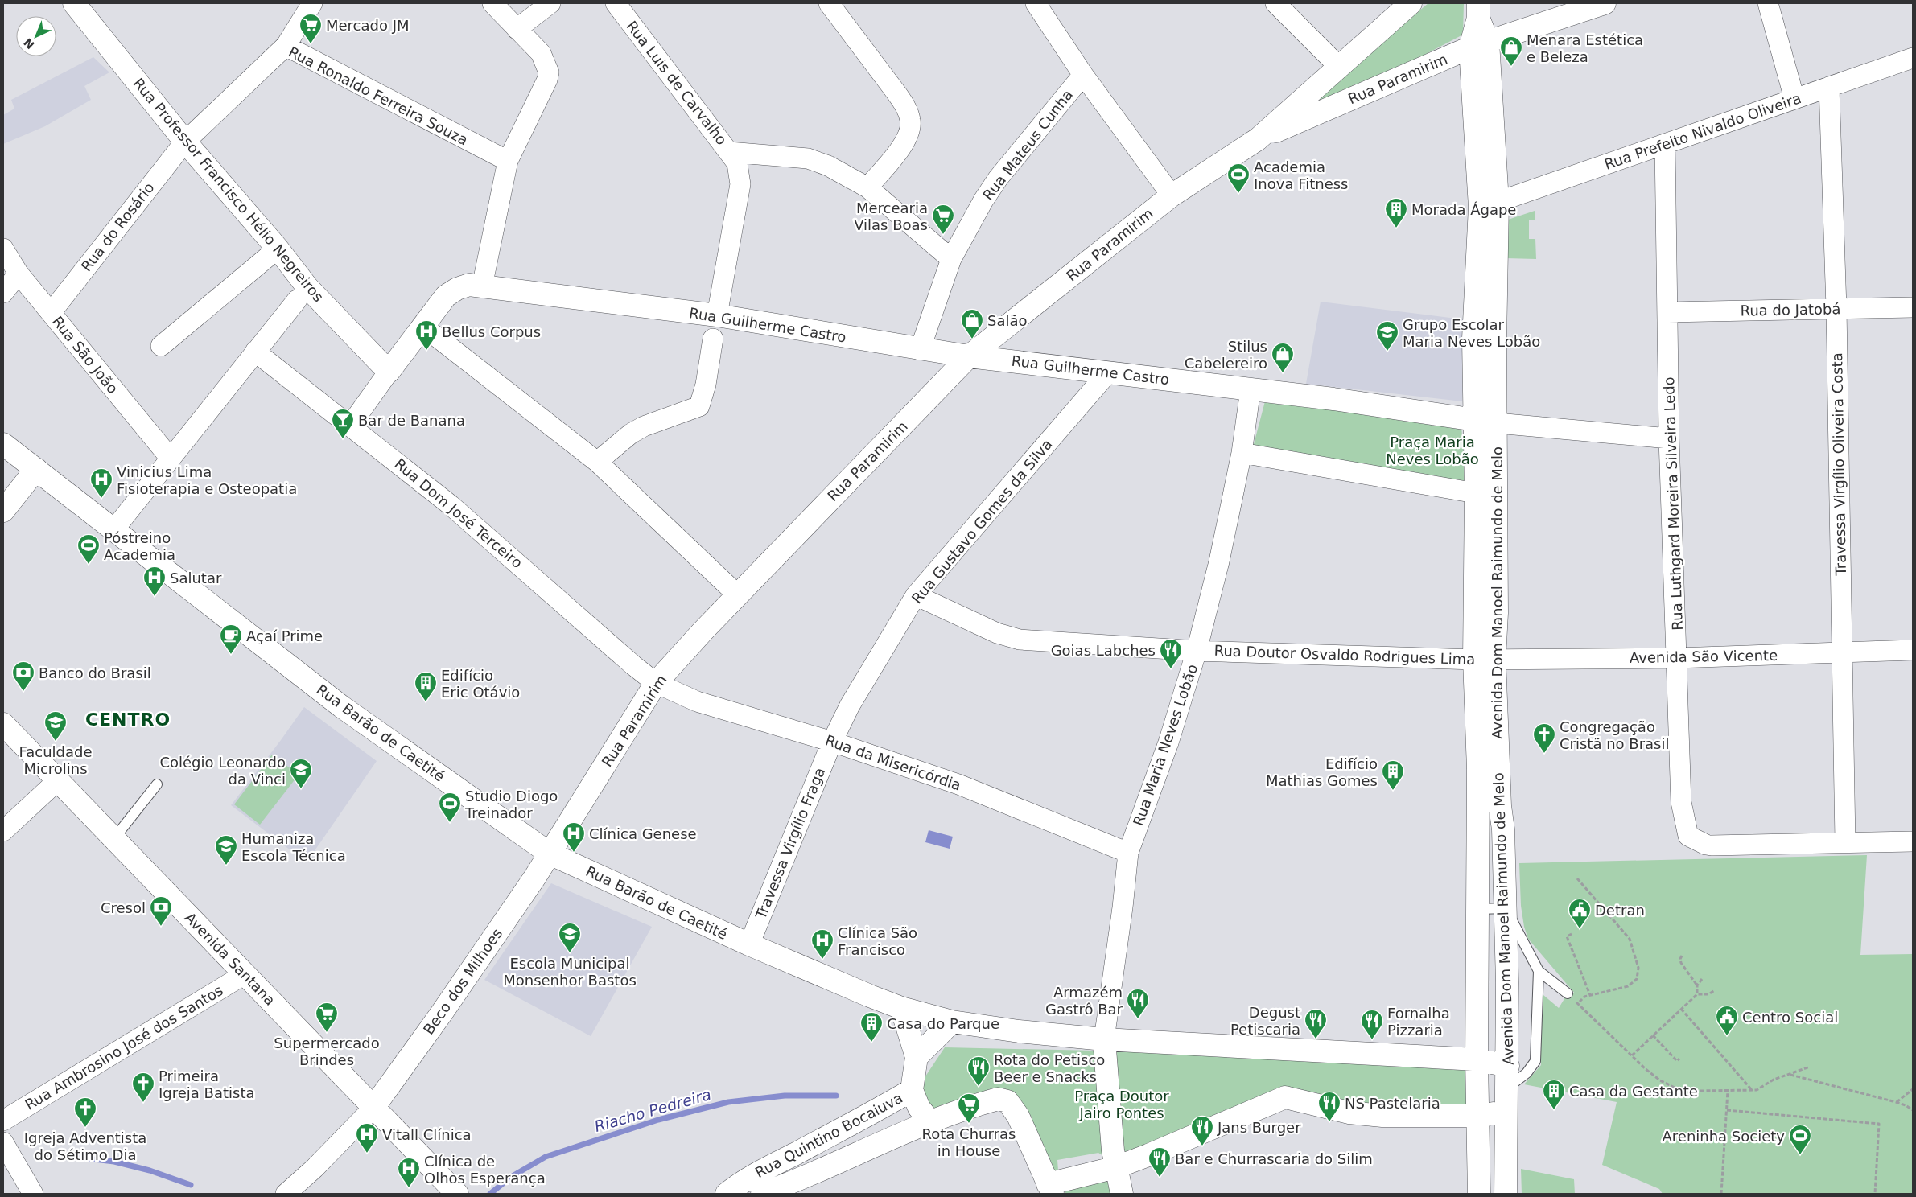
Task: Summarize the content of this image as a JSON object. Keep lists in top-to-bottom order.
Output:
{
  "streets": {
    "main road": [
      "Rua Paramirim",
      "Rua Professor Francisco Hélio Negreiros",
      "Rua Guilherme Castro",
      "Avenida Dom Manoel Raimundo de Melo",
      "Rua Barão de Caetité",
      "Avenida Santana",
      "Beco dos Milhoes",
      "Rua Quintino Bocaiuva"
    ],
    "street": [
      "Rua Luis de Carvalho",
      "Rua Ronaldo Ferreira Souza",
      "Rua Prefeito Nivaldo Oliveira",
      "Rua Mateus Cunha",
      "Rua do Rosário",
      "Rua do Jatobá",
      "Rua São João",
      "Travessa Virgílio Oliveira Costa",
      "Rua Luthgard Moreira Silveira Ledo",
      "Rua Dom José Terceiro",
      "Rua Gustavo Gomes da Silva",
      "Rua Doutor Osvaldo Rodrigues Lima",
      "Avenida São Vicente",
      "Rua Maria Neves Lobão",
      "Rua da Misericórdia",
      "Travessa Virgílio Fraga",
      "Rua Ambrosino José dos Santos"
    ]
  },
  "crossings": [
    ["Rua Paramirim", "Rua Guilherme Castro"],
    ["Rua Paramirim", "Rua Dom José Terceiro"],
    ["Rua Paramirim", "Avenida Dom Manoel Raimundo de Melo"],
    ["Rua Paramirim", "Rua Barão de Caetité"],
    ["Rua Paramirim", "Rua da Misericórdia"],
    ["Rua Paramirim", "Beco dos Milhoes"],
    ["Rua Luis de Carvalho", "Rua Mateus Cunha"],
    ["Rua Ronaldo Ferreira Souza", "Rua Professor Francisco Hélio Negreiros"],
    ["Rua Ronaldo Ferreira Souza", "Rua do Rosário"],
    ["Rua Prefeito Nivaldo Oliveira", "Travessa Virgílio Oliveira Costa"],
    ["Rua Prefeito Nivaldo Oliveira", "Rua Luthgard Moreira Silveira Ledo"],
    ["Rua Prefeito Nivaldo Oliveira", "Avenida Dom Manoel Raimundo de Melo"],
    ["Rua Mateus Cunha", "Rua Guilherme Castro"],
    ["Rua Professor Francisco Hélio Negreiros", "Rua do Rosário"],
    ["Rua Professor Francisco Hélio Negreiros", "Rua Guilherme Castro"],
    ["Rua do Rosário", "Rua São João"],
    ["Rua do Jatobá", "Travessa Virgílio Oliveira Costa"],
    ["Rua do Jatobá", "Rua Luthgard Moreira Silveira Ledo"],
    ["Rua Guilherme Castro", "Rua Dom José Terceiro"],
    ["Rua Guilherme Castro", "Rua Gustavo Gomes da Silva"],
    ["Travessa Virgílio Oliveira Costa", "Rua Luthgard Moreira Silveira Ledo"],
    ["Travessa Virgílio Oliveira Costa", "Avenida São Vicente"],
    ["Rua Luthgard Moreira Silveira Ledo", "Avenida São Vicente"],
    ["Rua Dom José Terceiro", "Rua da Misericórdia"],
    ["Rua Gustavo Gomes da Silva", "Rua Doutor Osvaldo Rodrigues Lima"],
    ["Rua Gustavo Gomes da Silva", "Rua da Misericórdia"],
    ["Rua Gustavo Gomes da Silva", "Travessa Virgílio Fraga"],
    ["Avenida Dom Manoel Raimundo de Melo", "Rua Doutor Osvaldo Rodrigues Lima"],
    ["Avenida Dom Manoel Raimundo de Melo", "Avenida São Vicente"],
    ["Rua Doutor Osvaldo Rodrigues Lima", "Avenida São Vicente"],
    ["Rua Doutor Osvaldo Rodrigues Lima", "Rua Maria Neves Lobão"],
    ["Rua Barão de Caetité", "Travessa Virgílio Fraga"],
    ["Rua Barão de Caetité", "Beco dos Milhoes"],
    ["Rua Maria Neves Lobão", "Rua da Misericórdia"],
    ["Rua da Misericórdia", "Travessa Virgílio Fraga"],
    ["Avenida Santana", "Beco dos Milhoes"],
    ["Avenida Santana", "Rua Ambrosino José dos Santos"]
  ],
  "districts": ["CENTRO"],
  "water": ["Riacho Pedreira"],
  "parks": ["Praça Maria Neves Lobão", "Praça Doutor Jairo Pontes"],
  "places": {
    "supermarket": [
      "Mercado JM",
      "Mercearia Vilas Boas",
      "Supermercado Brindes",
      "Rota Churras in House"
    ],
    "shop": ["Menara Estética e Beleza", "Salão", "Stilus Cabelereiro"],
    "sports": [
      "Academia Inova Fitness",
      "Póstreino Academia",
      "Studio Diogo Treinador",
      "Areninha Society"
    ],
    "building": [
      "Morada Ágape",
      "Edifício Eric Otávio",
      "Edifício Mathias Gomes",
      "Casa do Parque",
      "Casa da Gestante"
    ],
    "hospital": [
      "Bellus Corpus",
      "Vinicius Lima Fisioterapia e Osteopatia",
      "Salutar",
      "Clínica Genese",
      "Clínica São Francisco",
      "Vitall Clínica",
      "Clínica de Olhos Esperança"
    ],
    "school or university": [
      "Grupo Escolar Maria Neves Lobão",
      "Faculdade Microlins",
      "Colégio Leonardo da Vinci",
      "Humaniza Escola Técnica",
      "Escola Municipal Monsenhor Bastos"
    ],
    "bar": ["Bar de Banana"],
    "cafe": ["Açaí Prime"],
    "restaurant": [
      "Goias Labches",
      "Armazém Gastrô Bar",
      "Degust Petiscaria",
      "Fornalha Pizzaria",
      "Rota do Petisco Beer e Snacks",
      "NS Pastelaria",
      "Jans Burger",
      "Bar e Churrascaria do Silim"
    ],
    "bank": ["Banco do Brasil", "Cresol"],
    "church": ["Congregação Cristã no Brasil", "Primeira Igreja Batista", "Igreja Adventista do Sétimo Dia"],
    "public building": ["Detran", "Centro Social"]
  },
  "north": "bottom left"
}
